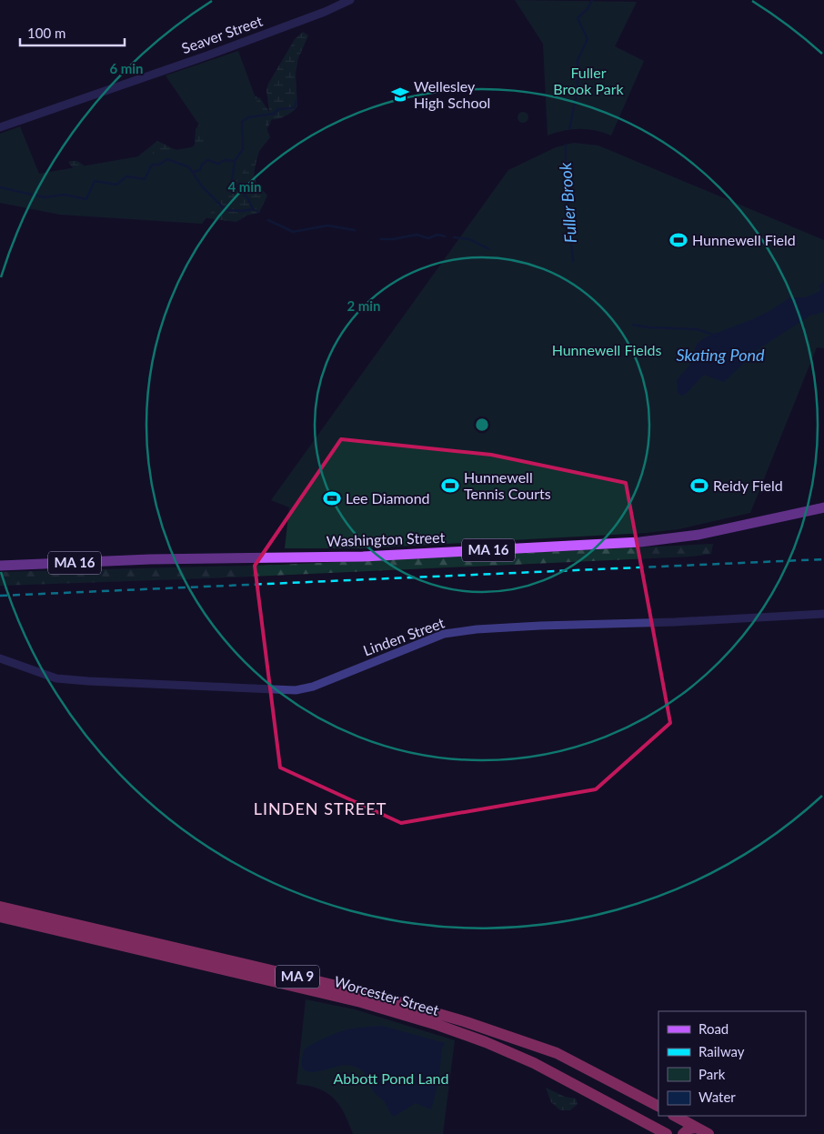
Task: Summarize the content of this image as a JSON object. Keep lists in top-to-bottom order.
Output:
{
  "streets": {
    "highway": ["MA 9", "Worcester Street"],
    "main road": ["Washington Street", "MA 16"],
    "street": ["Seaver Street", "Linden Street"]
  },
  "districts": ["LINDEN STREET"],
  "water": ["Fuller Brook", "Skating Pond"],
  "parks": ["Fuller Brook Park", "Hunnewell Fields", "Abbott Pond Land"],
  "places": {
    "school or university": ["Wellesley High School"],
    "sports": [
      "Hunnewell Field",
      "Hunnewell Tennis Courts",
      "Reidy Field",
      "Lee Diamond"
    ]
  },
  "legend": [
    "Road",
    "Railway",
    "Park",
    "Water"
  ],
  "scale_bar": "100 m",
  "rings": ["6 min", "4 min", "2 min"]
}
